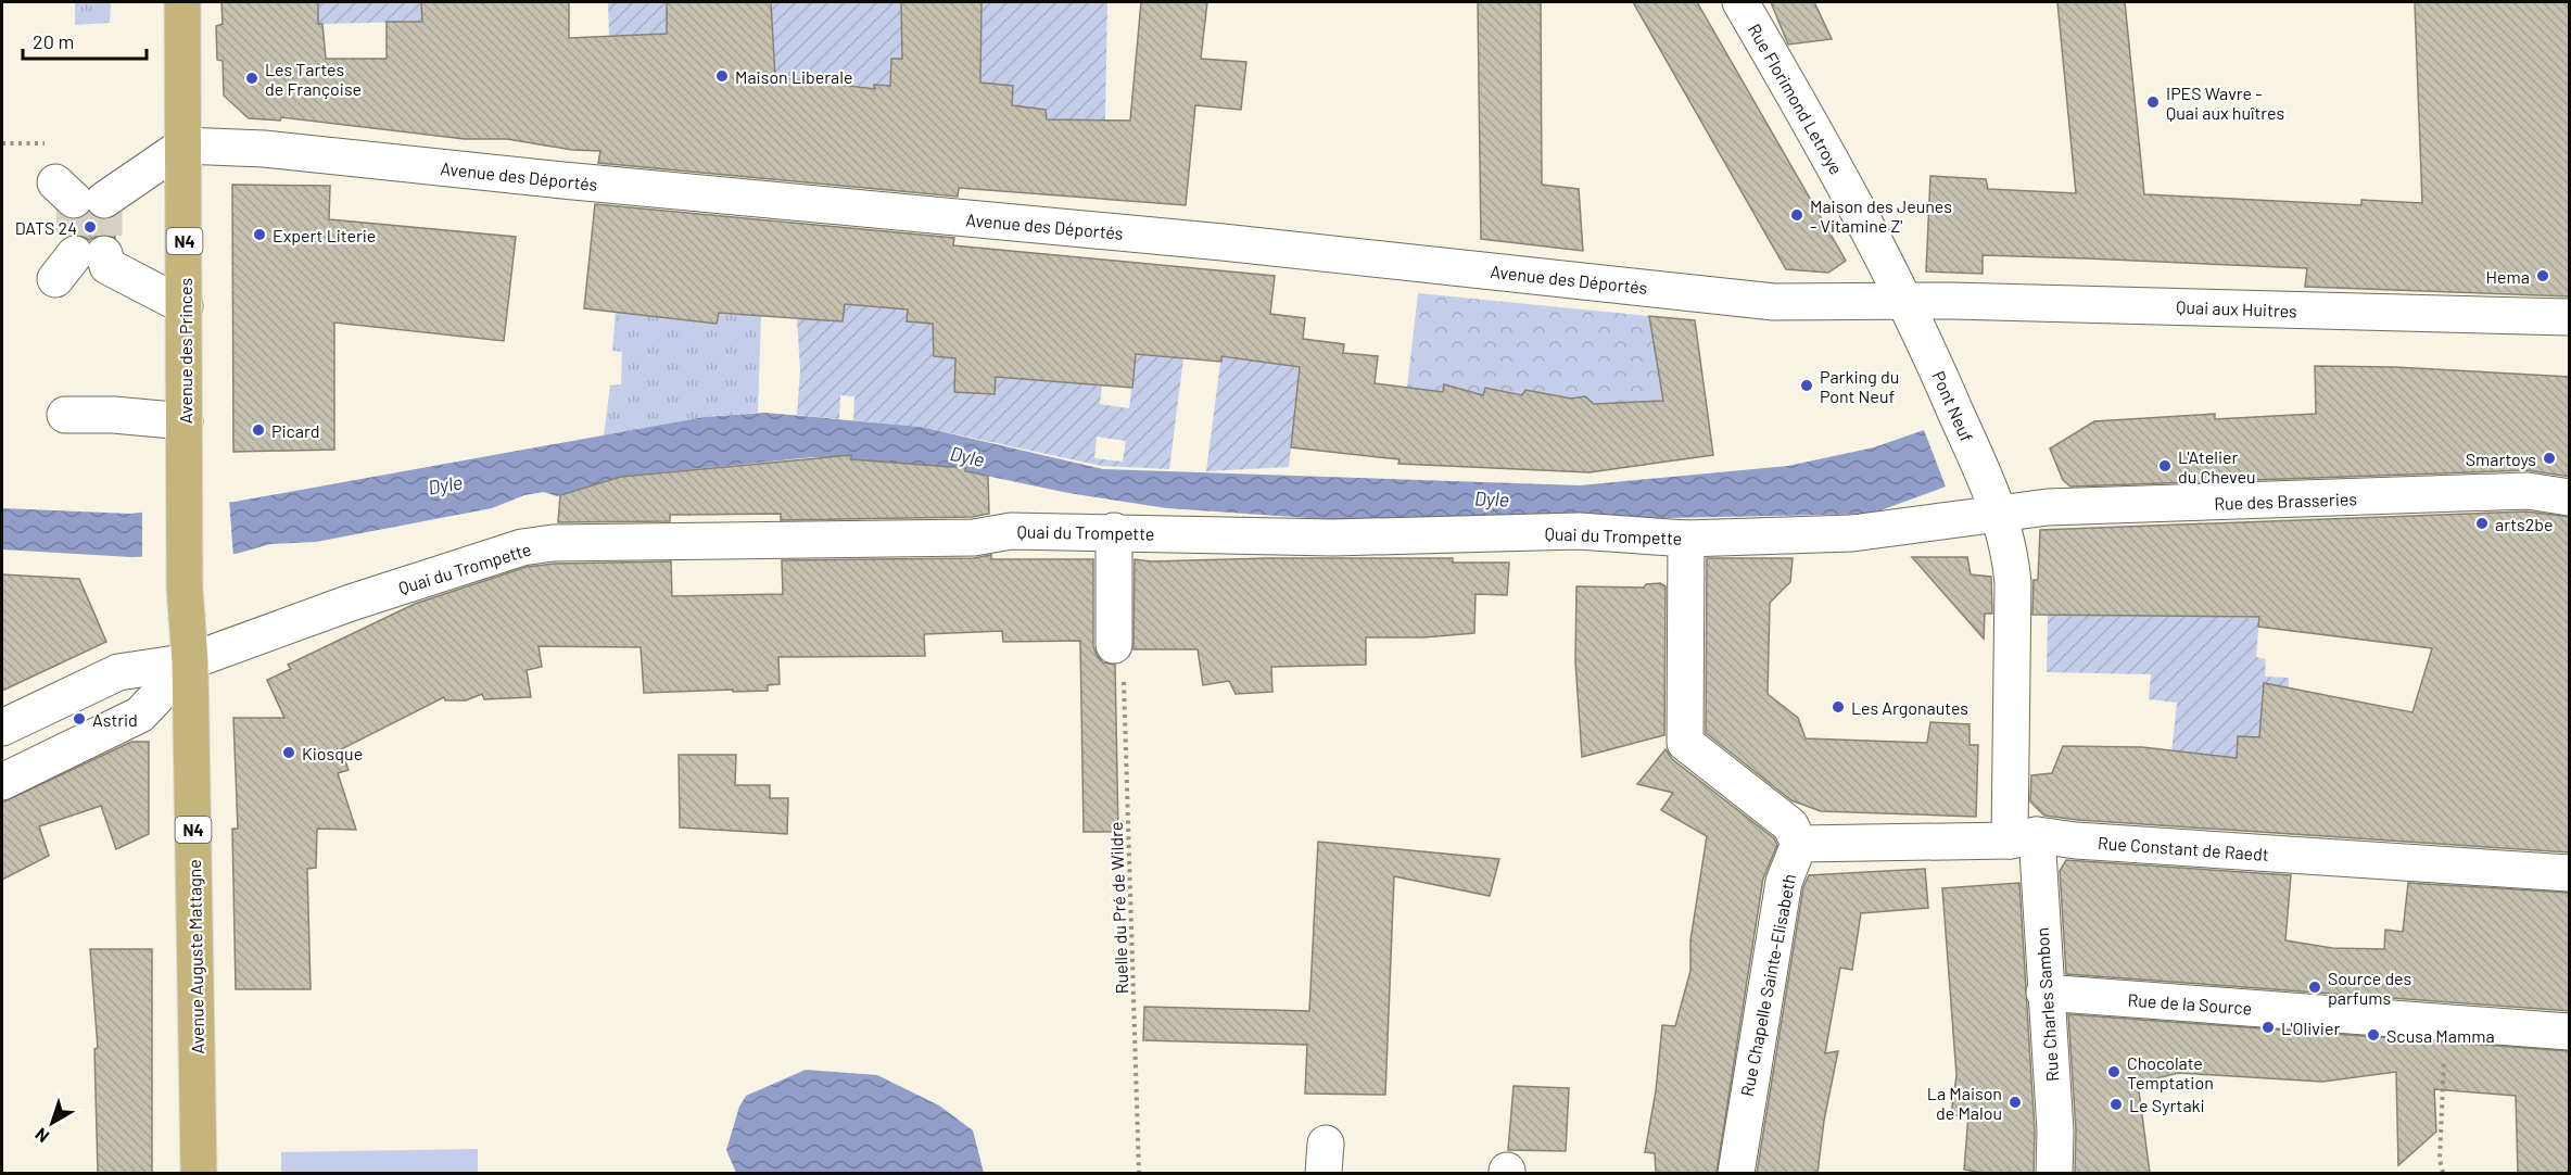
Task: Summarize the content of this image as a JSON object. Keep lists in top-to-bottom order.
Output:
{
  "streets": {
    "main road": ["N4", "Avenue des Princes", "Avenue Auguste Mattagne"],
    "street": [
      "Rue Florimond Letroye",
      "Avenue des Déportés",
      "Quai aux Huitres",
      "Pont Neuf",
      "Rue des Brasseries",
      "Quai du Trompette",
      "Rue Constant de Raedt",
      "Rue Chapelle Sainte-Elisabeth",
      "Rue de la Source",
      "Rue Charles Sambon"
    ],
    "path": ["Ruelle du Pré de Wildre"]
  },
  "crossings": [
    ["Rue Florimond Letroye", "Avenue des Déportés"],
    ["Rue Florimond Letroye", "Quai aux Huitres"],
    ["Rue Florimond Letroye", "Pont Neuf"],
    ["Avenue des Déportés", "Quai aux Huitres"],
    ["Avenue des Déportés", "Avenue des Princes"],
    ["Avenue des Déportés", "Pont Neuf"],
    ["Quai aux Huitres", "Pont Neuf"],
    ["Avenue des Princes", "Quai du Trompette"],
    ["Avenue des Princes", "Avenue Auguste Mattagne"],
    ["Pont Neuf", "Rue des Brasseries"],
    ["Pont Neuf", "Quai du Trompette"],
    ["Pont Neuf", "Rue Charles Sambon"],
    ["Rue des Brasseries", "Quai du Trompette"],
    ["Rue des Brasseries", "Rue Charles Sambon"],
    ["Quai du Trompette", "Avenue Auguste Mattagne"],
    ["Quai du Trompette", "Rue Charles Sambon"],
    ["Rue Constant de Raedt", "Rue Chapelle Sainte-Elisabeth"],
    ["Rue Constant de Raedt", "Rue Charles Sambon"],
    ["Rue de la Source", "Rue Charles Sambon"]
  ],
  "water": ["Dyle"],
  "places": [
    "Maison Liberale",
    "Les Tartes de Françoise",
    "IPES Wavre - Quai aux huîtres",
    "Maison des Jeunes - Vitamine Z'",
    "DATS 24",
    "Expert Literie",
    "Hema",
    "Parking du Pont Neuf",
    "Picard",
    "Smartoys",
    "L'Atelier du Cheveu",
    "arts2be",
    "Les Argonautes",
    "Astrid",
    "Kiosque",
    "Source des parfums",
    "L'Olivier",
    "Scusa Mamma",
    "Chocolate Temptation",
    "La Maison de Malou",
    "Le Syrtaki"
  ],
  "scale_bar": "20 m",
  "north": "bottom left"
}
